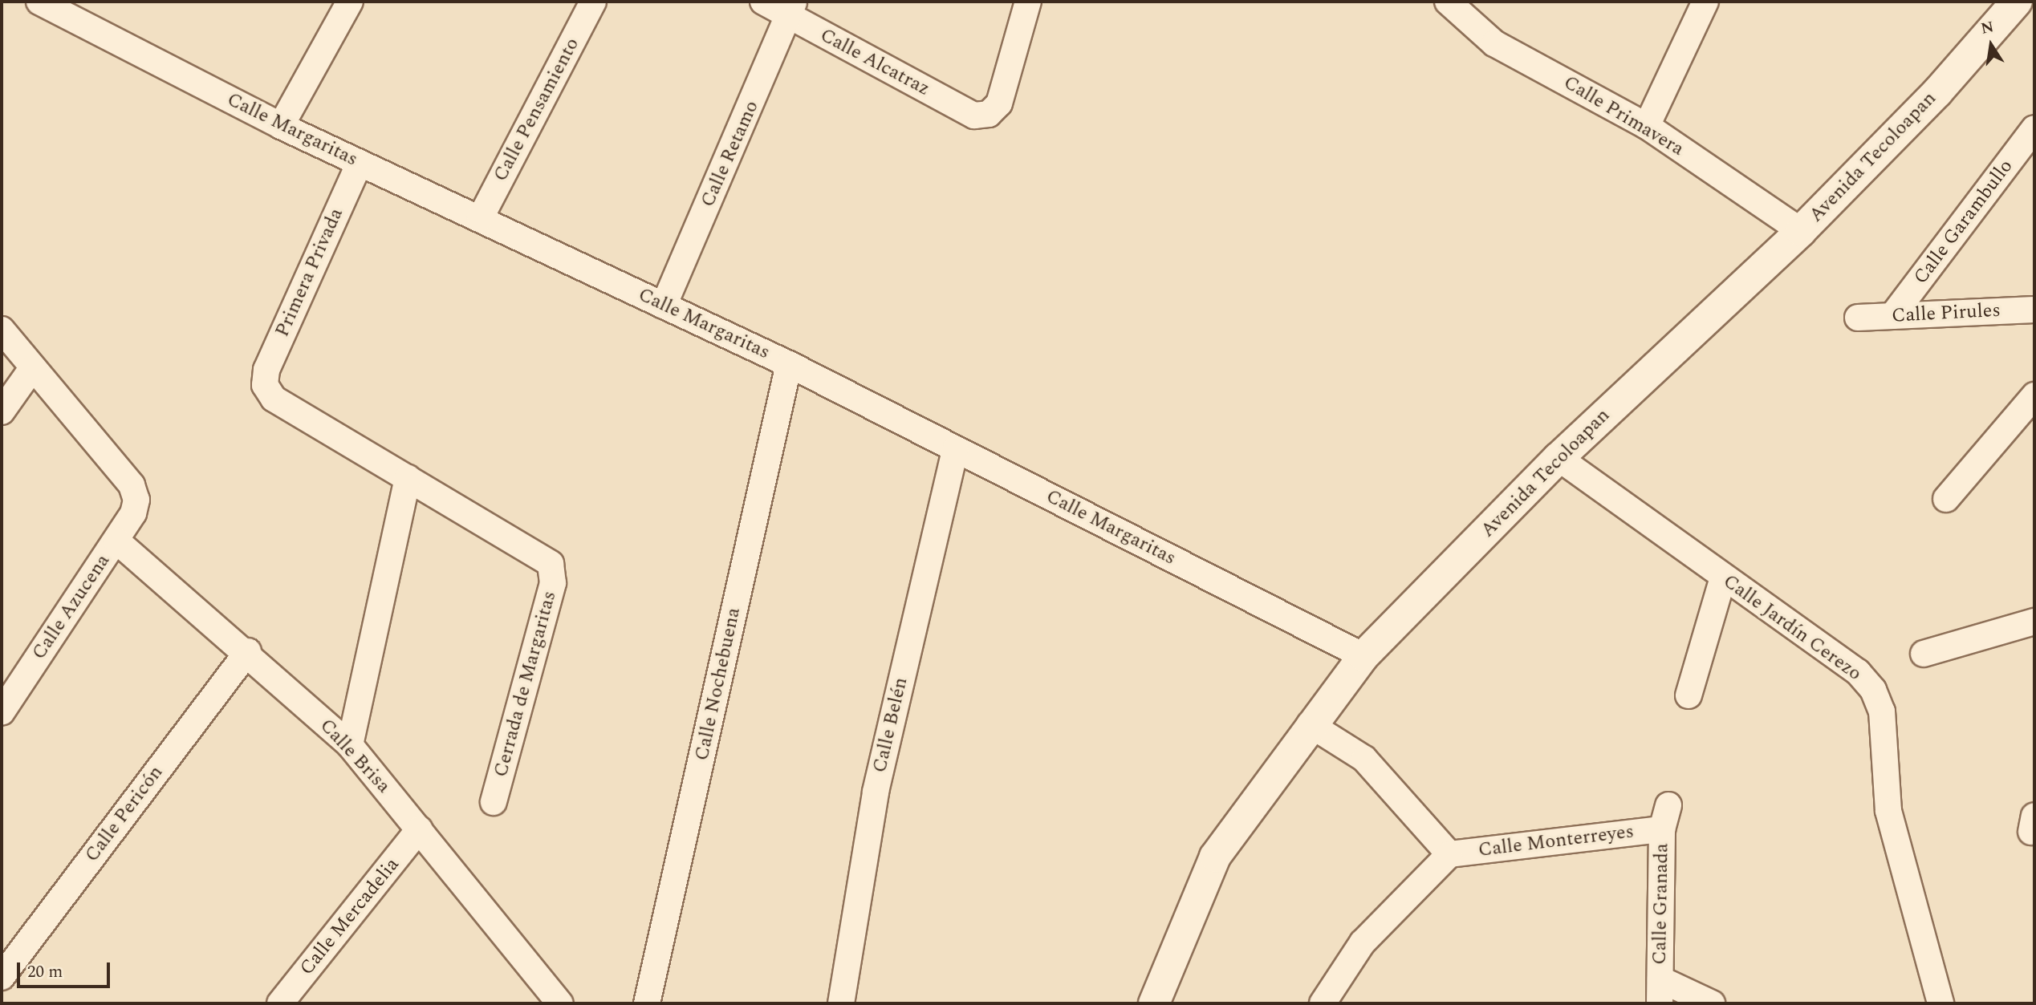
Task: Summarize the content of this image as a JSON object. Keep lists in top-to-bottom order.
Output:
{
  "streets": {
    "street": [
      "Calle Alcatraz",
      "Calle Pensamiento",
      "Calle Primavera",
      "Calle Margaritas",
      "Calle Retamo",
      "Avenida Tecoloapan",
      "Calle Garambullo",
      "Primera Privada",
      "Calle Pirules",
      "Calle Azucena",
      "Calle Jardín Cerezo",
      "Cerrada de Margaritas",
      "Calle Nochebuena",
      "Calle Belén",
      "Calle Brisa",
      "Calle Pericón",
      "Calle Monterreyes",
      "Calle Granada",
      "Calle Mercadelia"
    ]
  },
  "crossings": [
    ["Calle Alcatraz", "Calle Retamo"],
    ["Calle Pensamiento", "Calle Margaritas"],
    ["Calle Primavera", "Avenida Tecoloapan"],
    ["Calle Margaritas", "Calle Retamo"],
    ["Calle Margaritas", "Avenida Tecoloapan"],
    ["Calle Margaritas", "Primera Privada"],
    ["Calle Margaritas", "Calle Nochebuena"],
    ["Calle Margaritas", "Calle Belén"],
    ["Avenida Tecoloapan", "Calle Jardín Cerezo"],
    ["Avenida Tecoloapan", "Calle Monterreyes"],
    ["Calle Garambullo", "Calle Pirules"],
    ["Primera Privada", "Cerrada de Margaritas"],
    ["Calle Azucena", "Calle Brisa"],
    ["Calle Brisa", "Calle Pericón"],
    ["Calle Brisa", "Calle Mercadelia"],
    ["Calle Monterreyes", "Calle Granada"]
  ],
  "scale_bar": "20 m",
  "north": "top"
}
